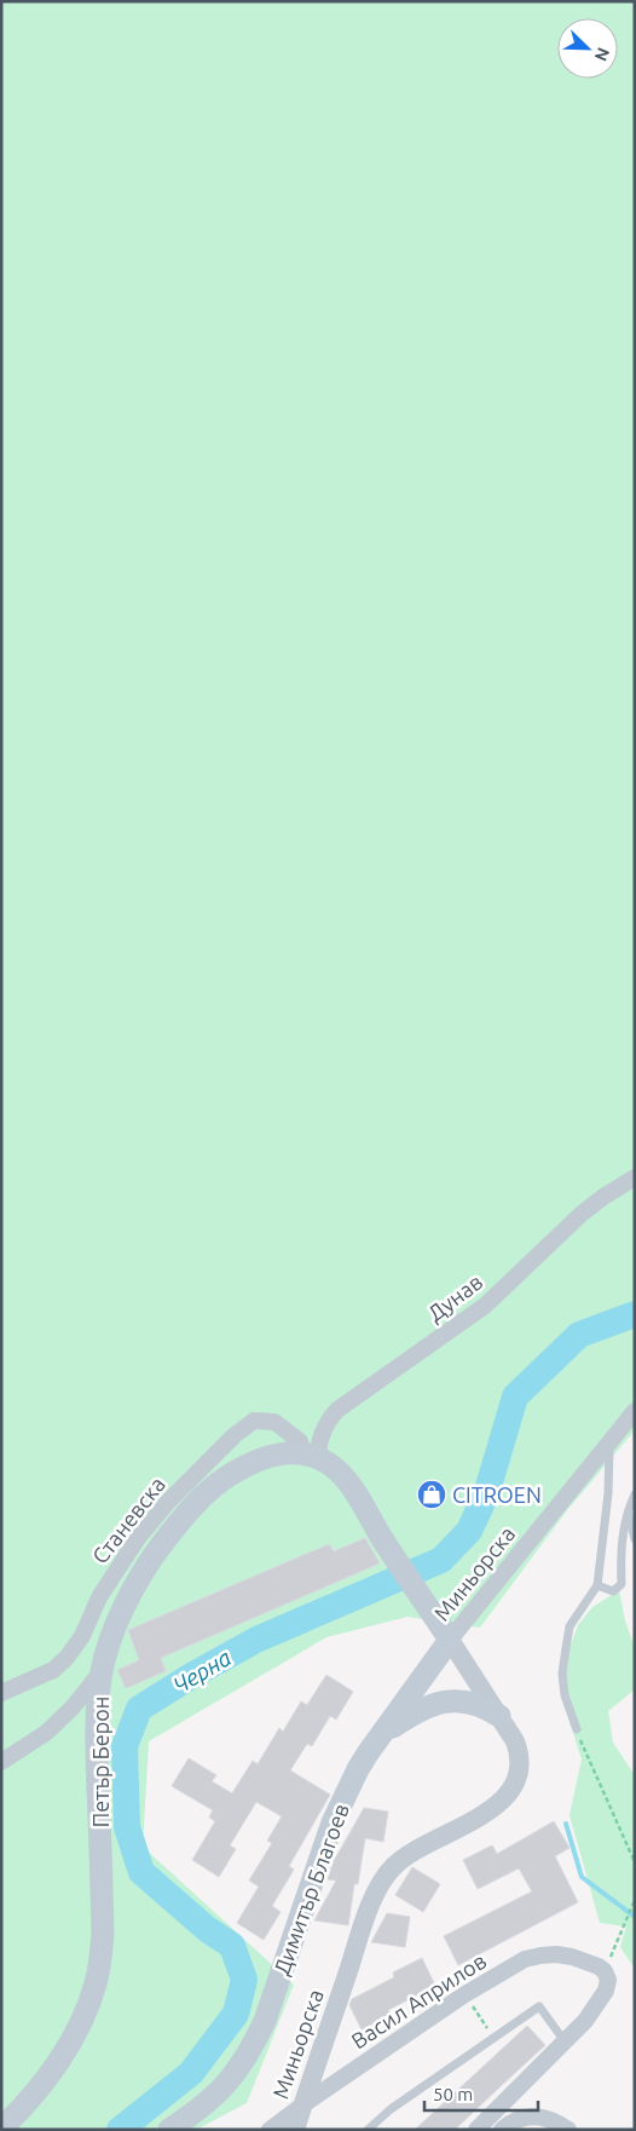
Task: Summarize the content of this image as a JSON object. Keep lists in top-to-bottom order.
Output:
{
  "streets": {
    "main road": ["Петър Берон", "Димитър Благоев"],
    "street": [
      "Дунав",
      "Станевска",
      "Миньорска",
      "Васил Априлов"
    ]
  },
  "crossings": [
    ["Дунав", "Станевска"],
    ["Дунав", "Петър Берон"],
    ["Станевска", "Петър Берон"],
    ["Миньорска", "Димитър Благоев"],
    ["Миньорска", "Васил Априлов"]
  ],
  "water": ["Черна"],
  "places": {
    "shop": ["CITROEN"]
  },
  "scale_bar": "50 m",
  "north": "bottom right"
}
